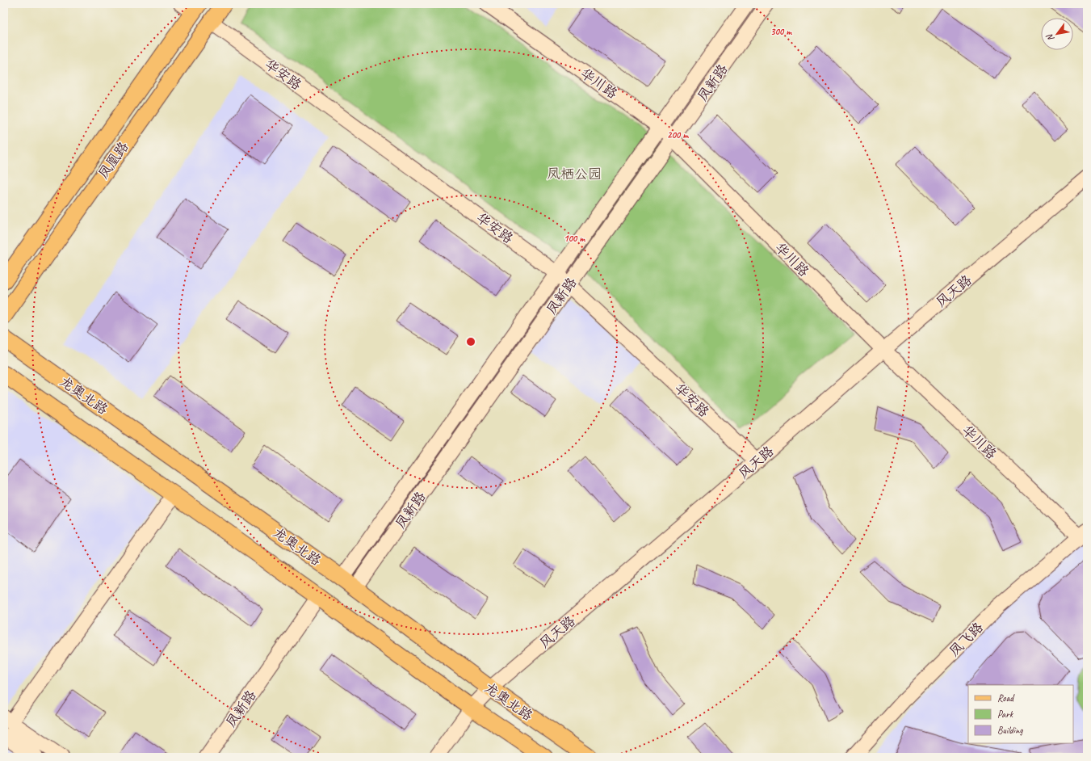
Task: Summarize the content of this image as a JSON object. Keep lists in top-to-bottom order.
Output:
{
  "streets": {
    "main road": ["凤凰路", "龙奥北路"],
    "street": [
      "华安路",
      "凤新路",
      "华川路",
      "风天路",
      "凤飞路"
    ]
  },
  "crossings": [
    ["华安路", "凤新路"],
    ["华安路", "凤凰路"],
    ["华安路", "风天路"],
    ["凤新路", "华川路"],
    ["凤新路", "龙奥北路"],
    ["华川路", "风天路"],
    ["华川路", "凤飞路"],
    ["风天路", "龙奥北路"]
  ],
  "parks": ["凤栖公园"],
  "legend": ["Road", "Park", "Building"],
  "north": "bottom left",
  "rings": ["300 m", "200 m", "100 m"]
}
